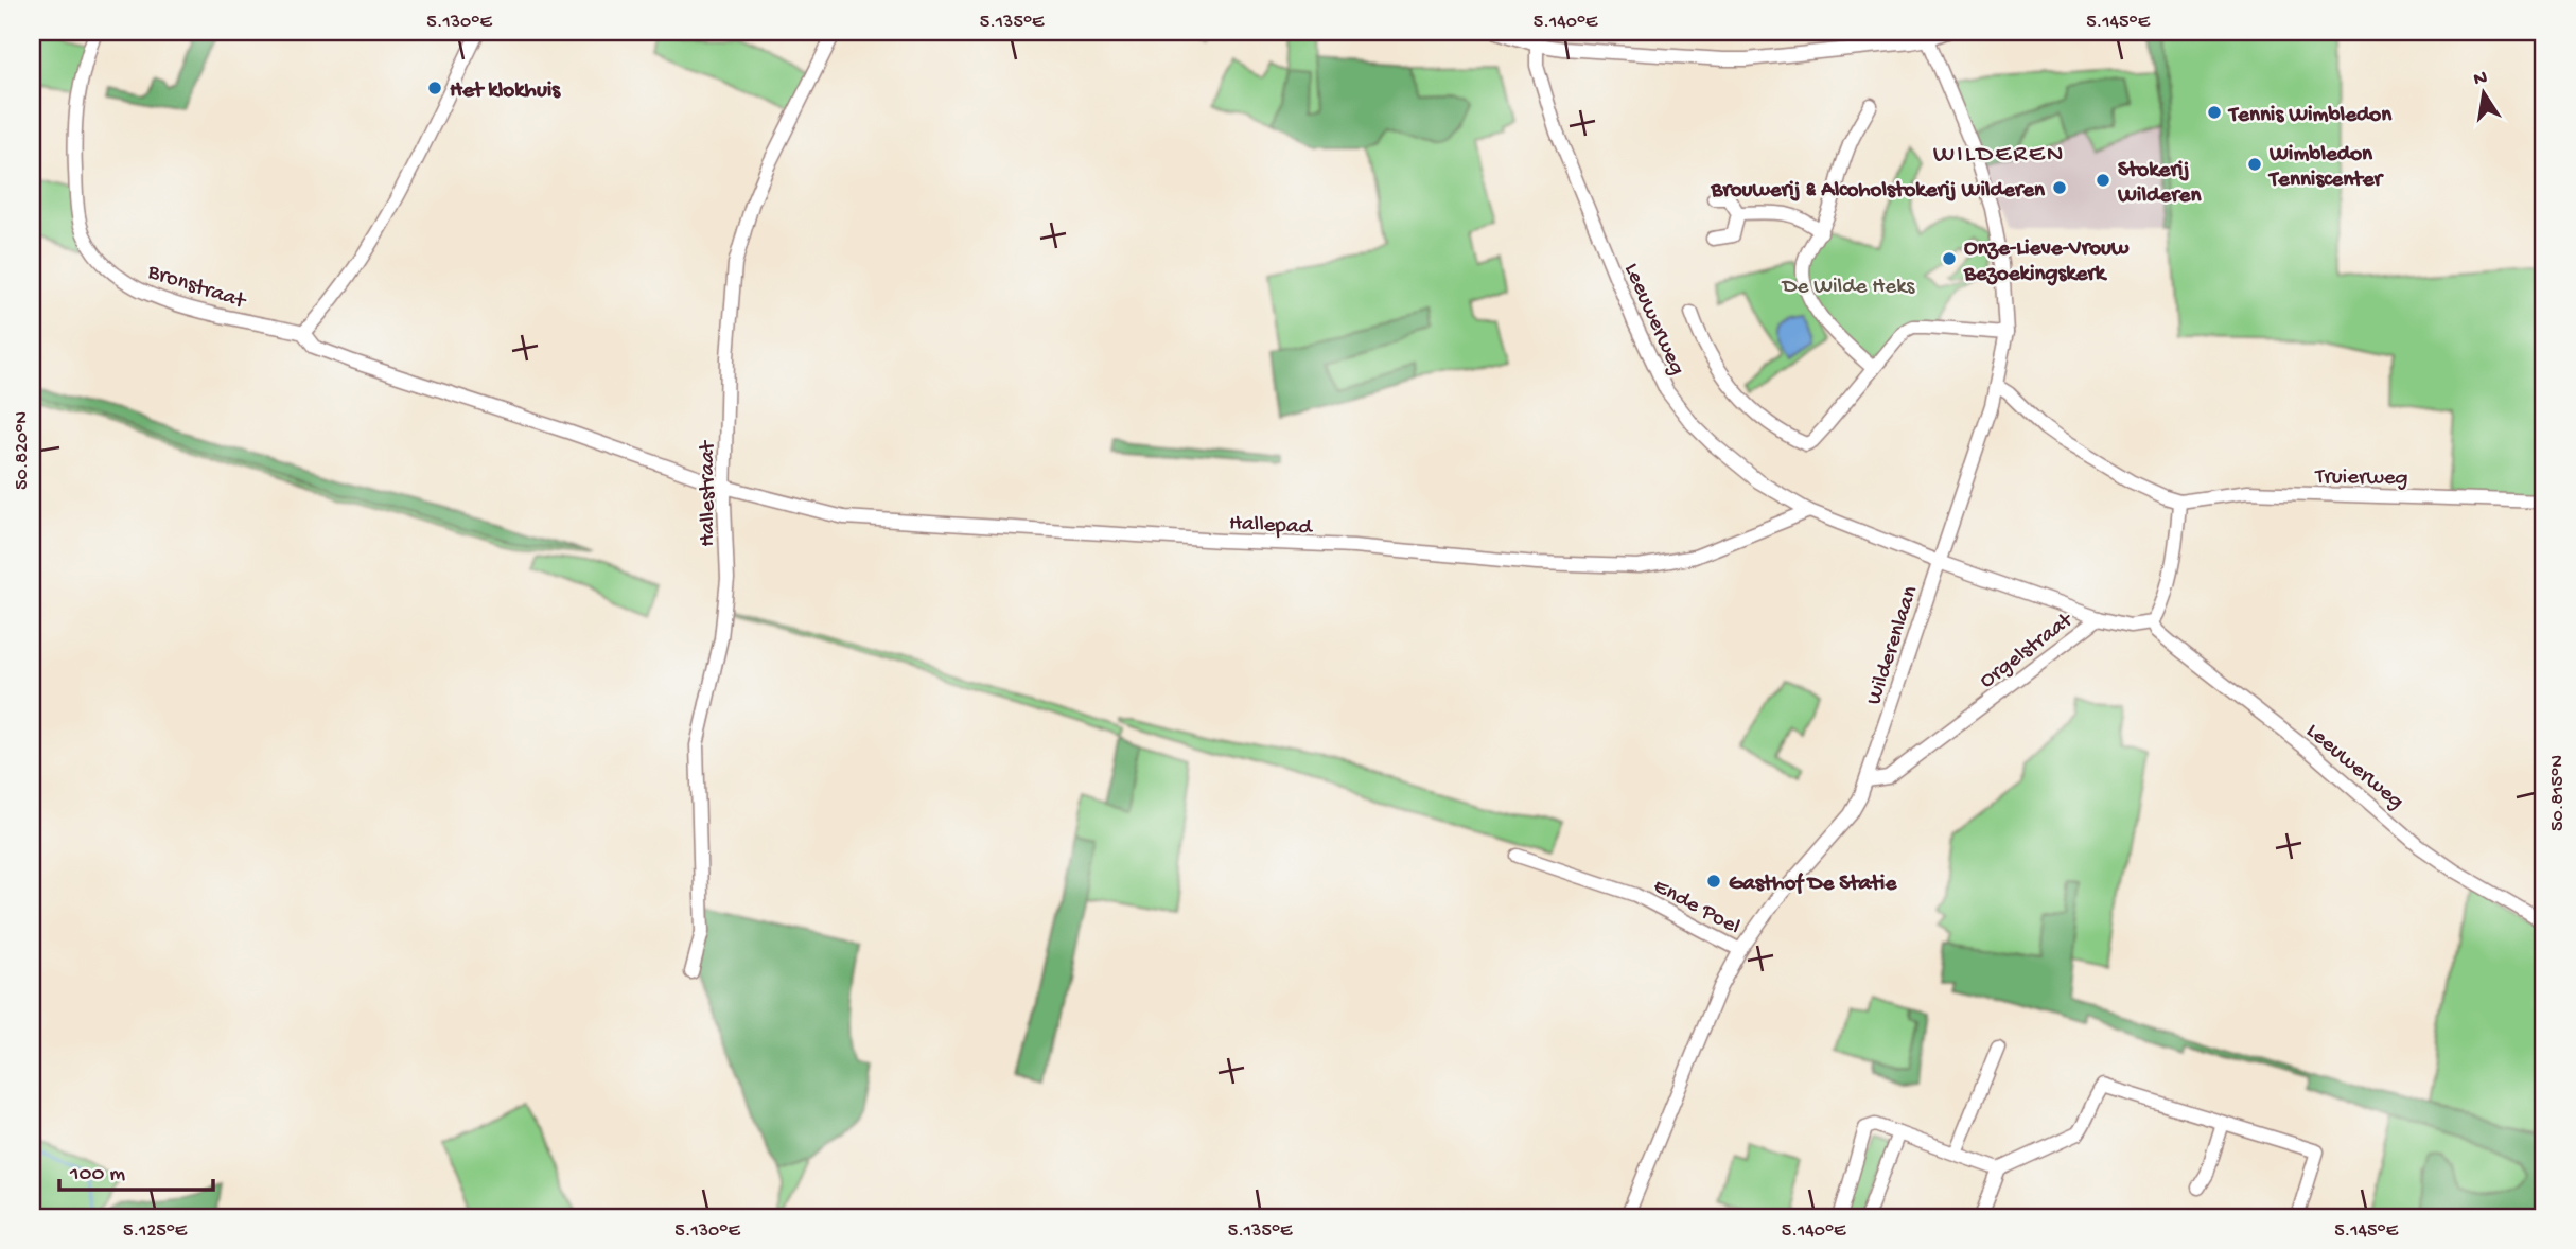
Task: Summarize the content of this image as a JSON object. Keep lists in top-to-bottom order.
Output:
{
  "streets": {
    "street": [
      "Bronstraat",
      "Leeuwerweg",
      "Truierweg",
      "Hallestraat",
      "Hallepad",
      "Wilderenlaan",
      "Orgelstraat",
      "Ende Poel"
    ]
  },
  "crossings": [
    ["Bronstraat", "Hallestraat"],
    ["Bronstraat", "Hallepad"],
    ["Leeuwerweg", "Hallepad"],
    ["Leeuwerweg", "Wilderenlaan"],
    ["Leeuwerweg", "Orgelstraat"],
    ["Hallestraat", "Hallepad"],
    ["Wilderenlaan", "Orgelstraat"],
    ["Wilderenlaan", "Ende Poel"]
  ],
  "districts": ["WILDEREN"],
  "parks": ["De Wilde Heks"],
  "places": [
    "Het klokhuis",
    "Tennis Wimbledon",
    "Wimbledon Tenniscenter",
    "Stokerij Wilderen",
    "Brouwerij & Alcoholstokerij Wilderen",
    "Onze-Lieve-Vrouw Bezoekingskerk",
    "Gasthof De Statie"
  ],
  "scale_bar": "100 m",
  "north": "top",
  "coordinates": [
    "5.130°E",
    "5.135°E",
    "5.140°E",
    "5.145°E",
    "50.820°N",
    "50.815°N",
    "5.125°E"
  ]
}
